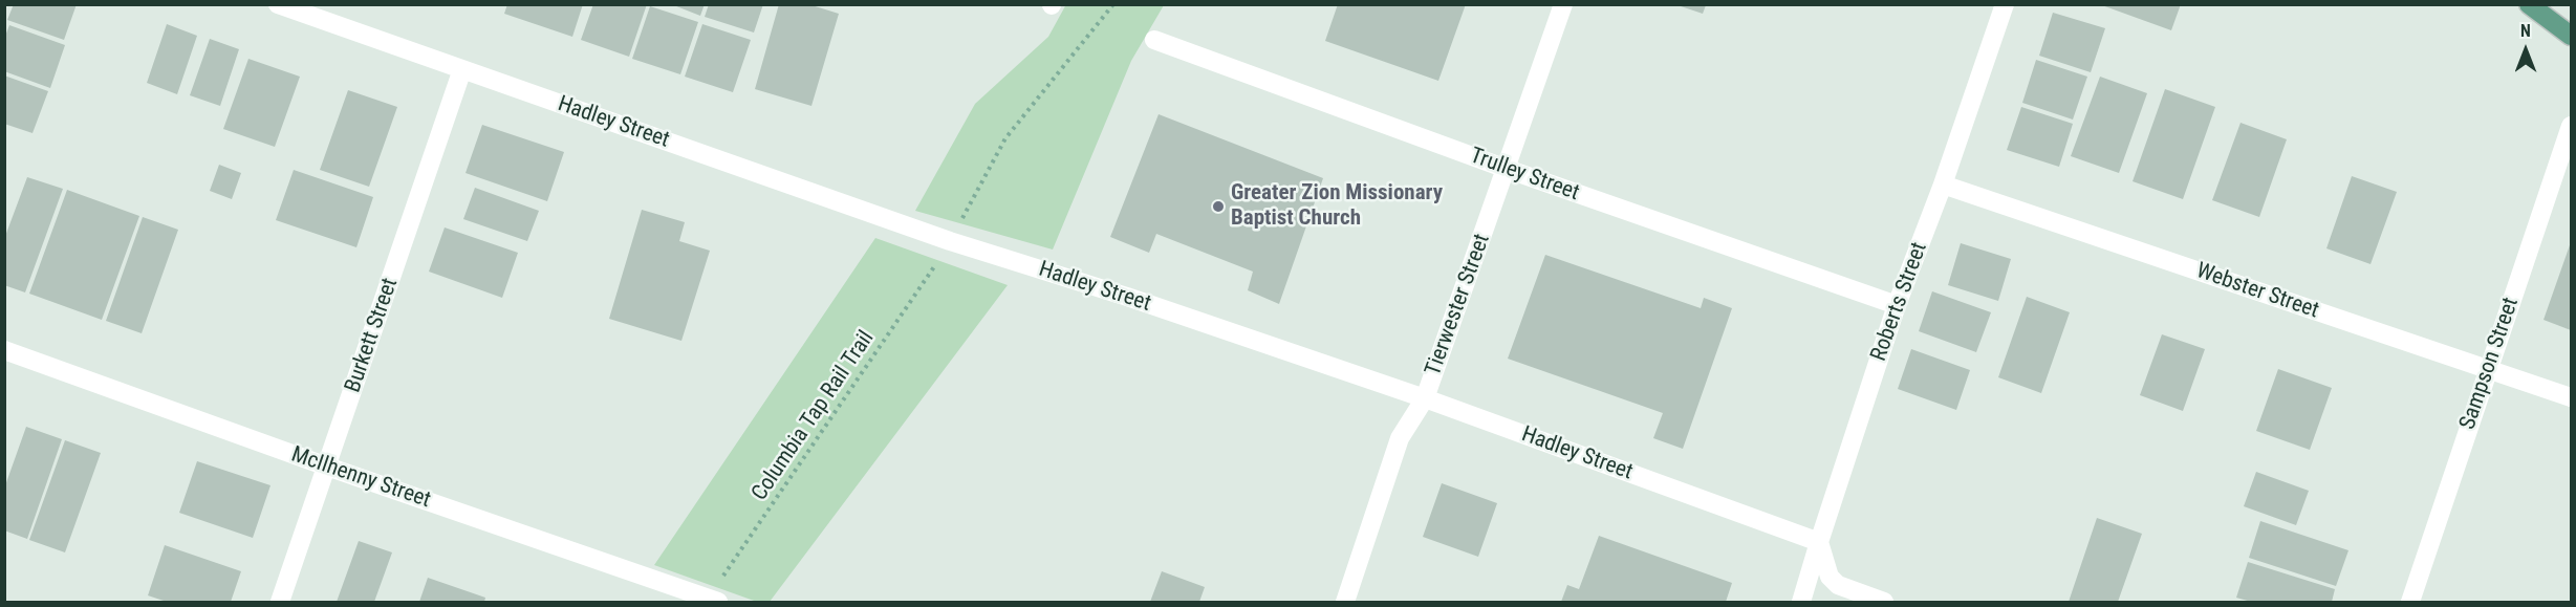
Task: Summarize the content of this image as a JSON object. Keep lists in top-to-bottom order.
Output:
{
  "streets": {
    "street": [
      "Hadley Street",
      "Trulley Street",
      "Webster Street",
      "Roberts Street",
      "Tierwester Street",
      "Burkett Street",
      "Sampson Street",
      "McIlhenny Street"
    ],
    "path": ["Columbia Tap Rail Trail"]
  },
  "crossings": [
    ["Hadley Street", "Roberts Street"],
    ["Hadley Street", "Tierwester Street"],
    ["Hadley Street", "Burkett Street"],
    ["Trulley Street", "Roberts Street"],
    ["Trulley Street", "Tierwester Street"],
    ["Webster Street", "Roberts Street"],
    ["Webster Street", "Sampson Street"],
    ["Burkett Street", "McIlhenny Street"]
  ],
  "places": ["Greater Zion Missionary Baptist Church"],
  "north": "top"
}
